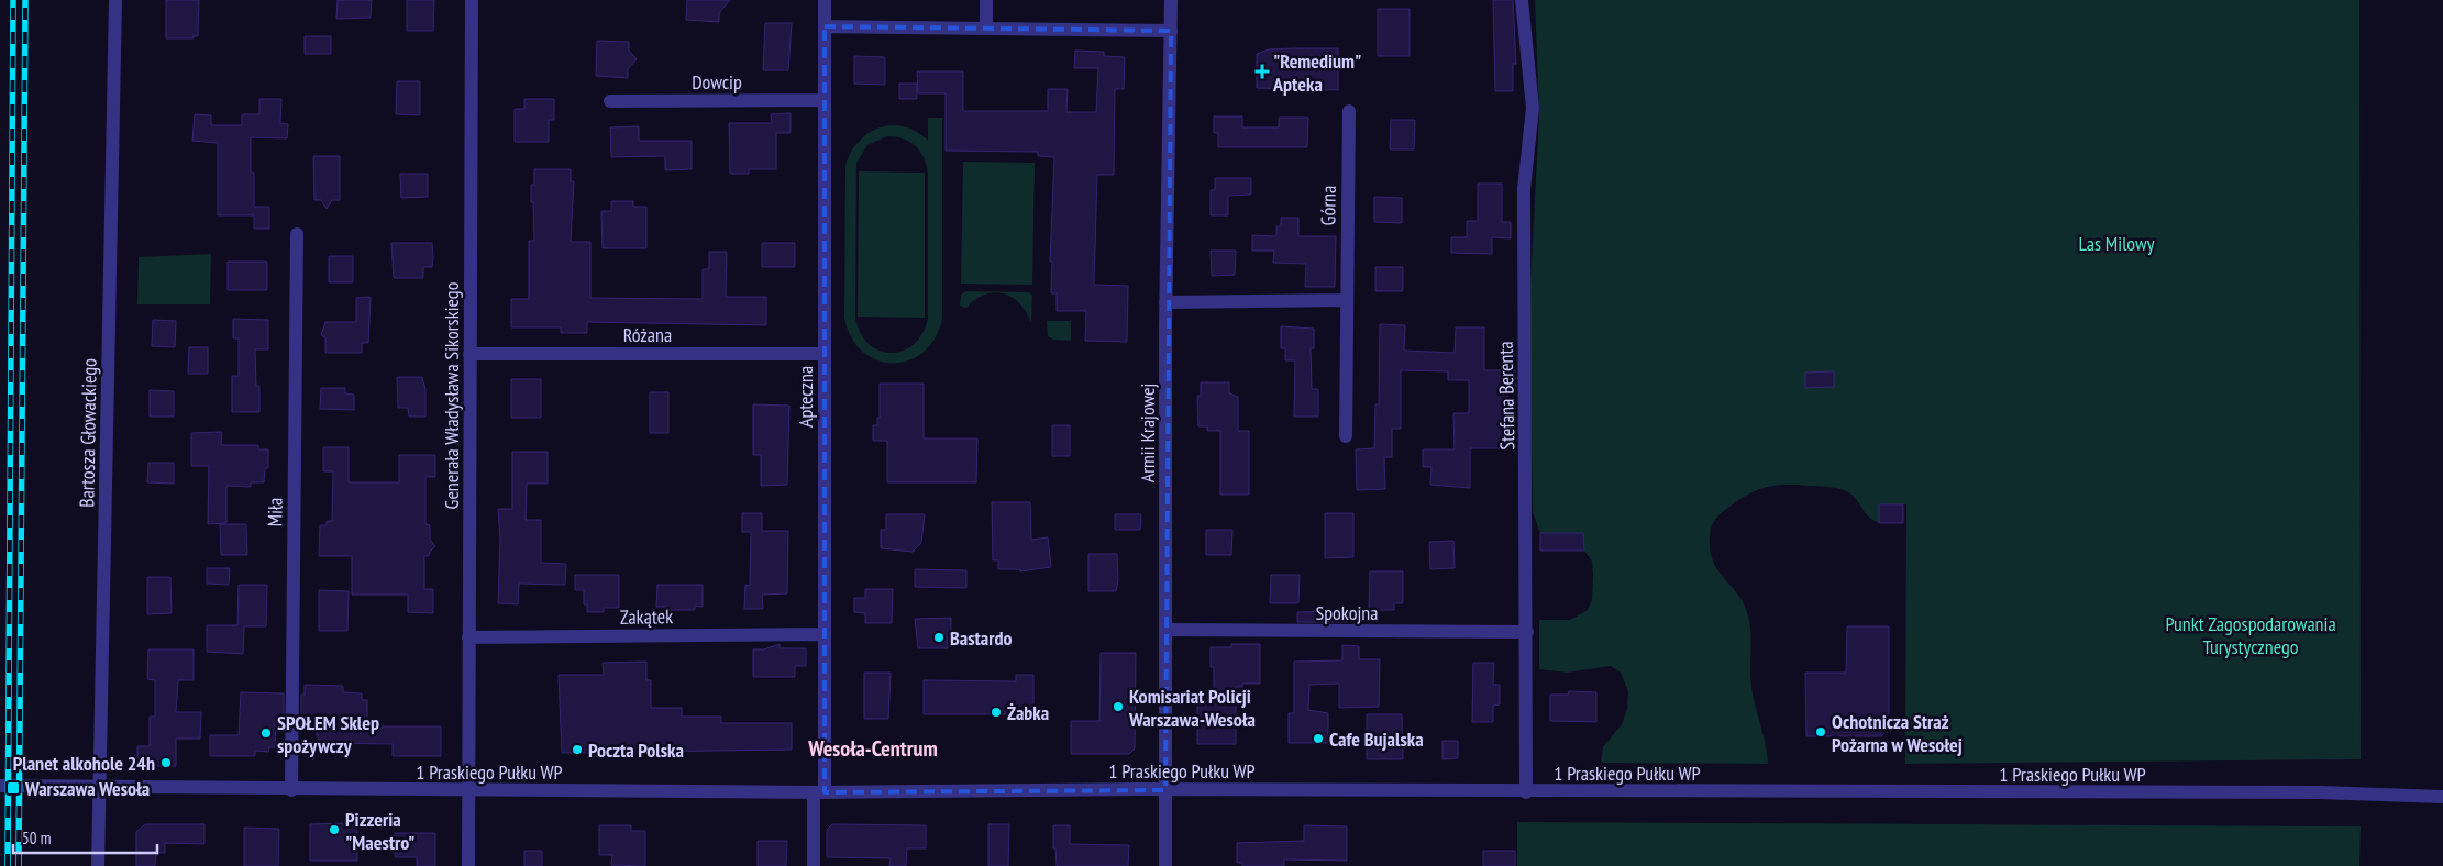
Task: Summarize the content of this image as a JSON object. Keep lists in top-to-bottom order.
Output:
{
  "streets": {
    "street": [
      "Dowcip",
      "Górna",
      "Różana",
      "Generała Władysława Sikorskiego",
      "Stefana Berenta",
      "Apteczna",
      "Bartosza Głowackiego",
      "Armii Krajowej",
      "Miła",
      "Spokojna",
      "Zakątek",
      "1 Praskiego Pułku WP"
    ]
  },
  "crossings": [
    ["Dowcip", "Apteczna"],
    ["Różana", "Generała Władysława Sikorskiego"],
    ["Różana", "Apteczna"],
    ["Generała Władysława Sikorskiego", "Zakątek"],
    ["Generała Władysława Sikorskiego", "1 Praskiego Pułku WP"],
    ["Stefana Berenta", "Spokojna"],
    ["Stefana Berenta", "1 Praskiego Pułku WP"],
    ["Apteczna", "Zakątek"],
    ["Apteczna", "1 Praskiego Pułku WP"],
    ["Bartosza Głowackiego", "1 Praskiego Pułku WP"],
    ["Armii Krajowej", "Spokojna"],
    ["Armii Krajowej", "1 Praskiego Pułku WP"],
    ["Miła", "1 Praskiego Pułku WP"]
  ],
  "districts": ["Wesoła-Centrum"],
  "parks": ["Las Milowy", "Punkt Zagospodarowania Turystycznego"],
  "places": {
    "health": ["\"Remedium\" Apteka"],
    "other": [
      "Bastardo",
      "Komisariat Policji Warszawa-Wesoła",
      "Żabka",
      "Ochotnicza Straż Pożarna w Wesołej",
      "SPOŁEM Sklep spożywczy",
      "Cafe Bujalska",
      "Poczta Polska",
      "Planet alkohole 24h",
      "Pizzeria \"Maestro\""
    ],
    "transit": ["Warszawa Wesoła"]
  },
  "scale_bar": "50 m"
}
